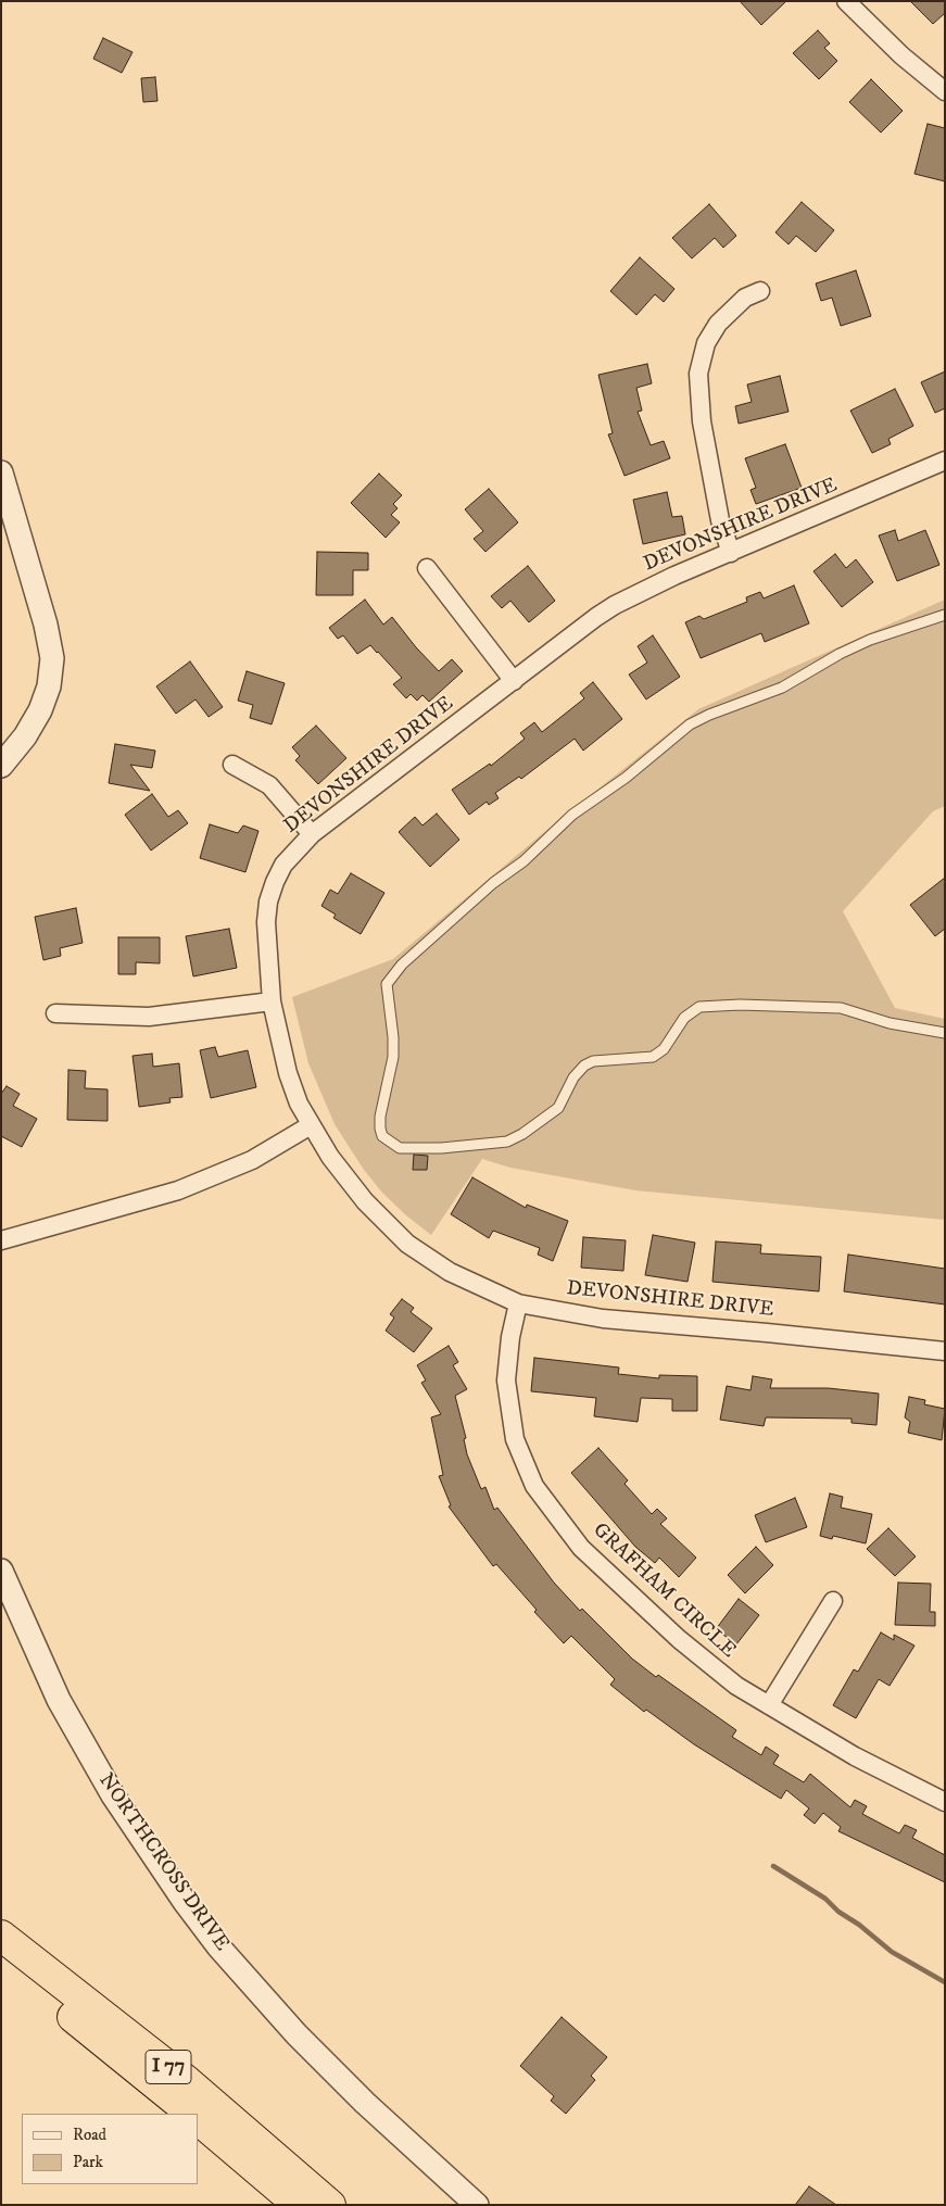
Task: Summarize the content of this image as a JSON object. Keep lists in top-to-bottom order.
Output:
{
  "streets": {
    "highway": ["I 77"],
    "street": ["DEVONSHIRE DRIVE", "GRAFHAM CIRCLE", "NORTHCROSS DRIVE"]
  },
  "crossings": [
    ["DEVONSHIRE DRIVE", "GRAFHAM CIRCLE"]
  ],
  "legend": ["Road", "Park"]
}
